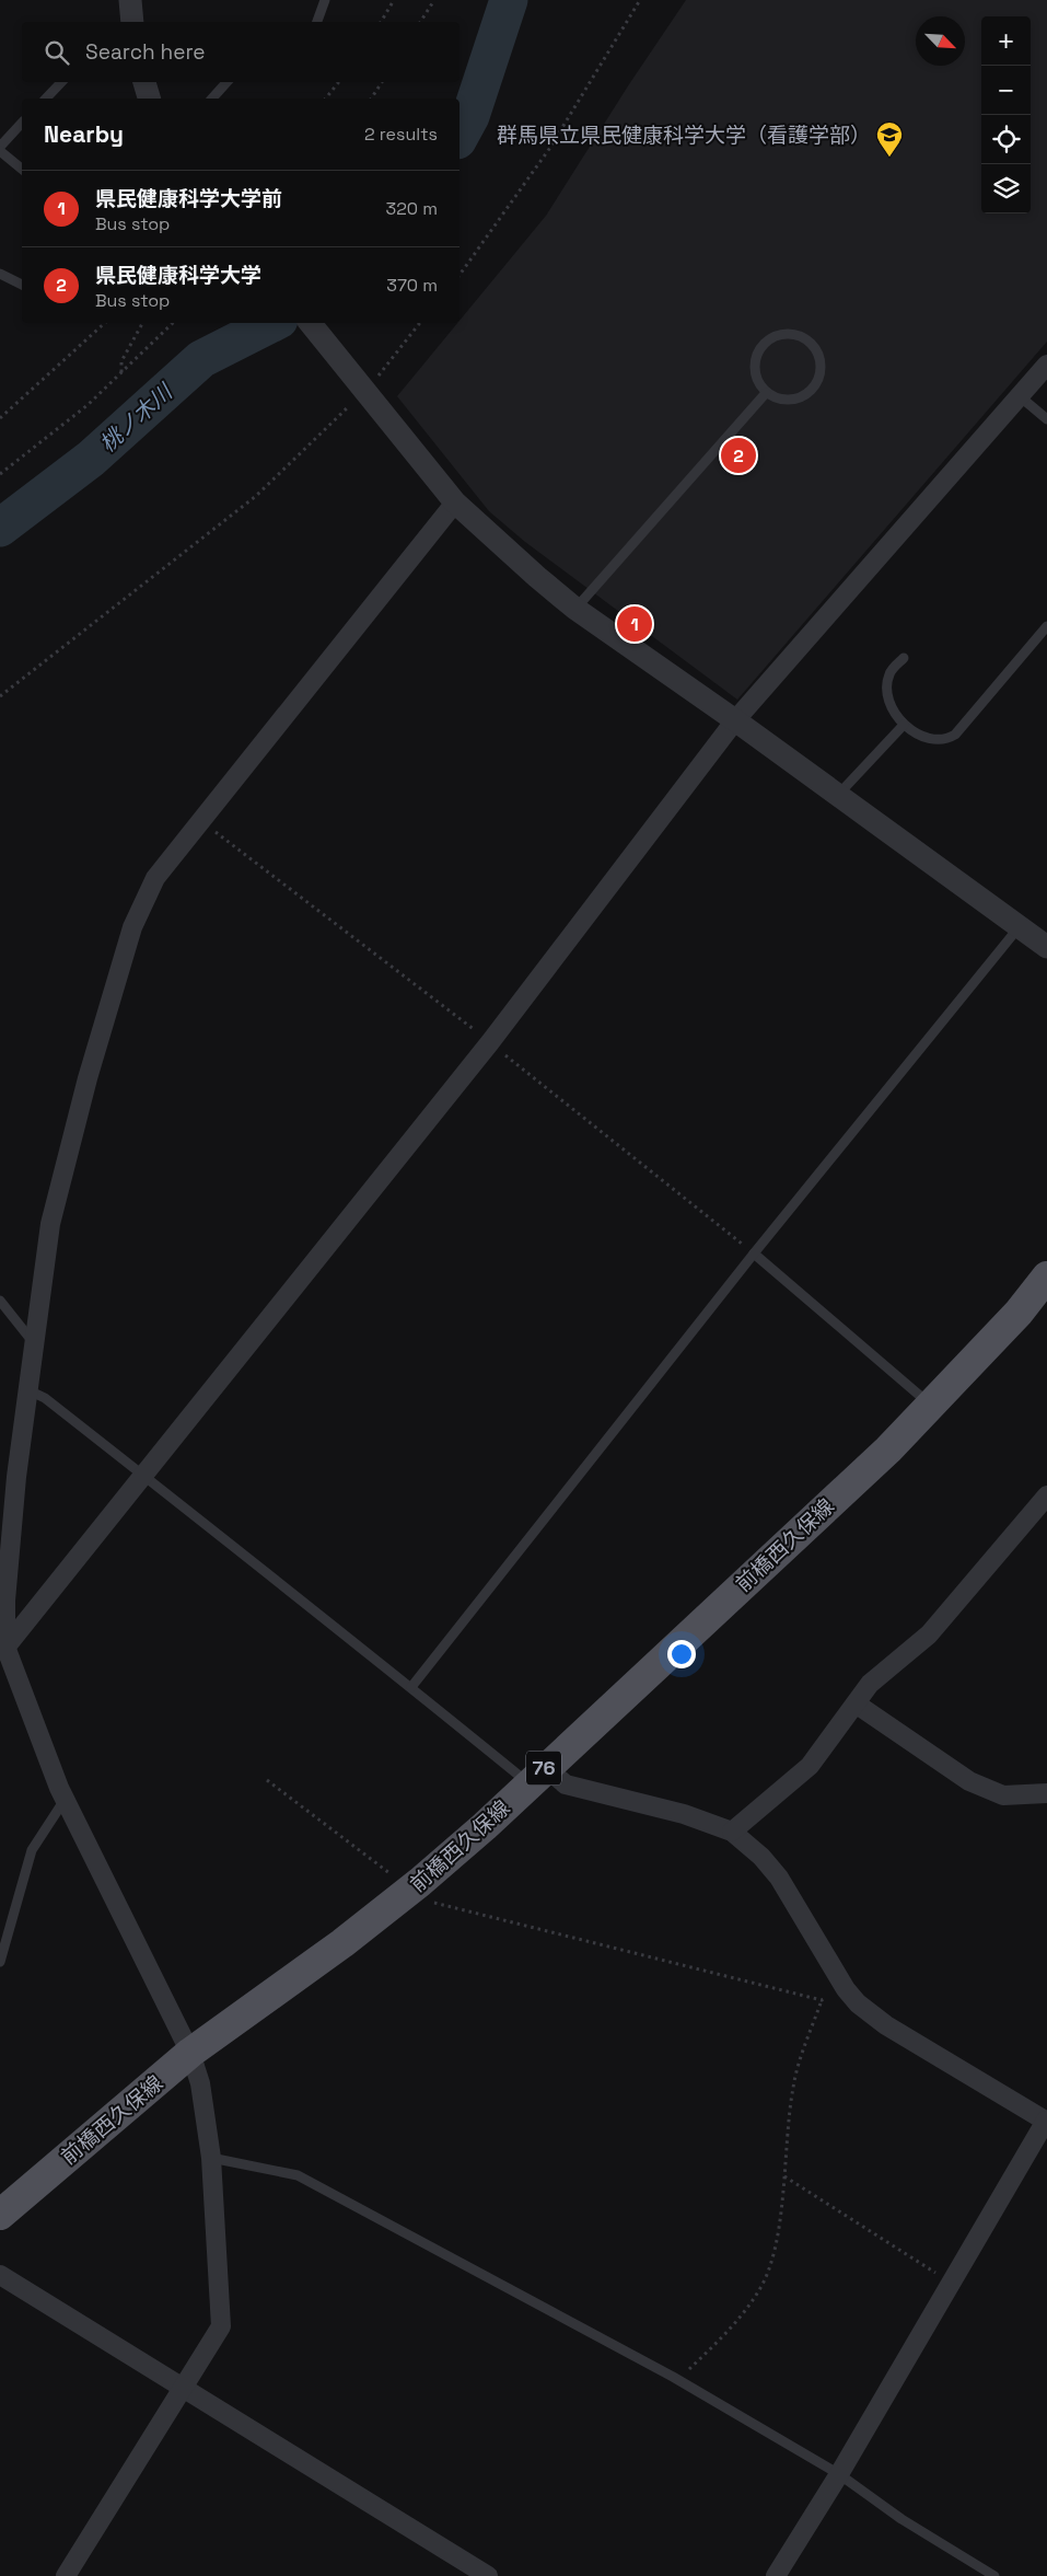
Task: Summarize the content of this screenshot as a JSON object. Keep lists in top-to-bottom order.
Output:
{
  "streets": {
    "main road": ["前橋西久保線", "76"]
  },
  "water": ["桃ノ木川"],
  "places": {
    "school or university": ["群馬県立県民健康科学大学（看護学部）"]
  },
  "north": "bottom right",
  "page": {
    "map_buttons": ["+", "−"],
    "search": "Search here",
    "heading": ["Nearby", "2 results"],
    "list": [
      {
        "mark": "1",
        "name": "県民健康科学大学前",
        "note": "Bus stop",
        "value": "320 m"
      },
      {
        "mark": "2",
        "name": "県民健康科学大学",
        "note": "Bus stop",
        "value": "370 m"
      }
    ],
    "pins": ["2", "1"]
  }
}
